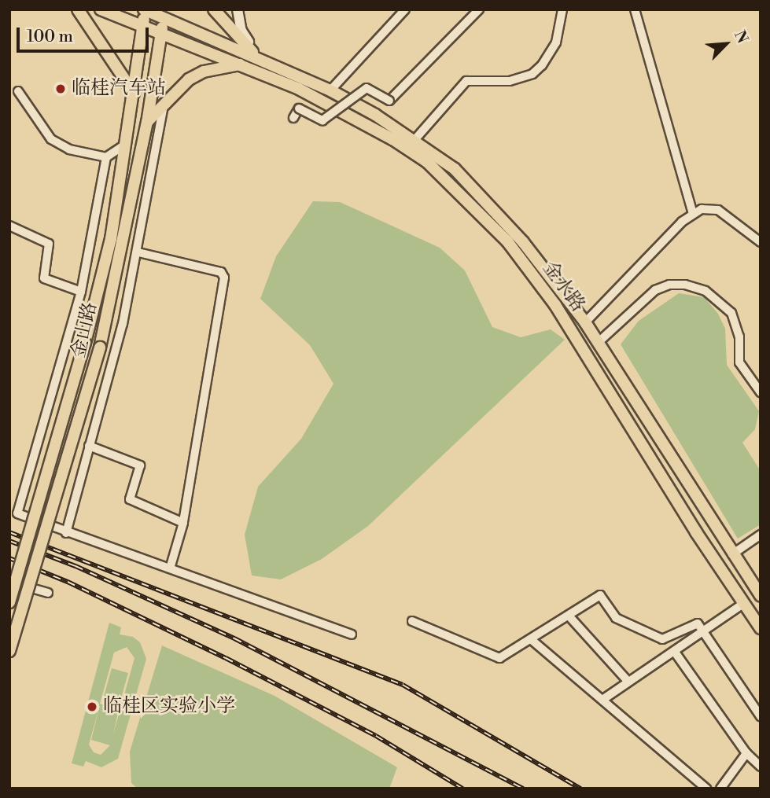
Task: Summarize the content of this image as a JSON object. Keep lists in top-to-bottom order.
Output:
{
  "streets": {
    "main road": ["金水路", "金山路"]
  },
  "crossings": [
    ["金水路", "金山路"]
  ],
  "places": ["临桂汽车站", "临桂区实验小学"],
  "scale_bar": "100 m",
  "north": "top right"
}
